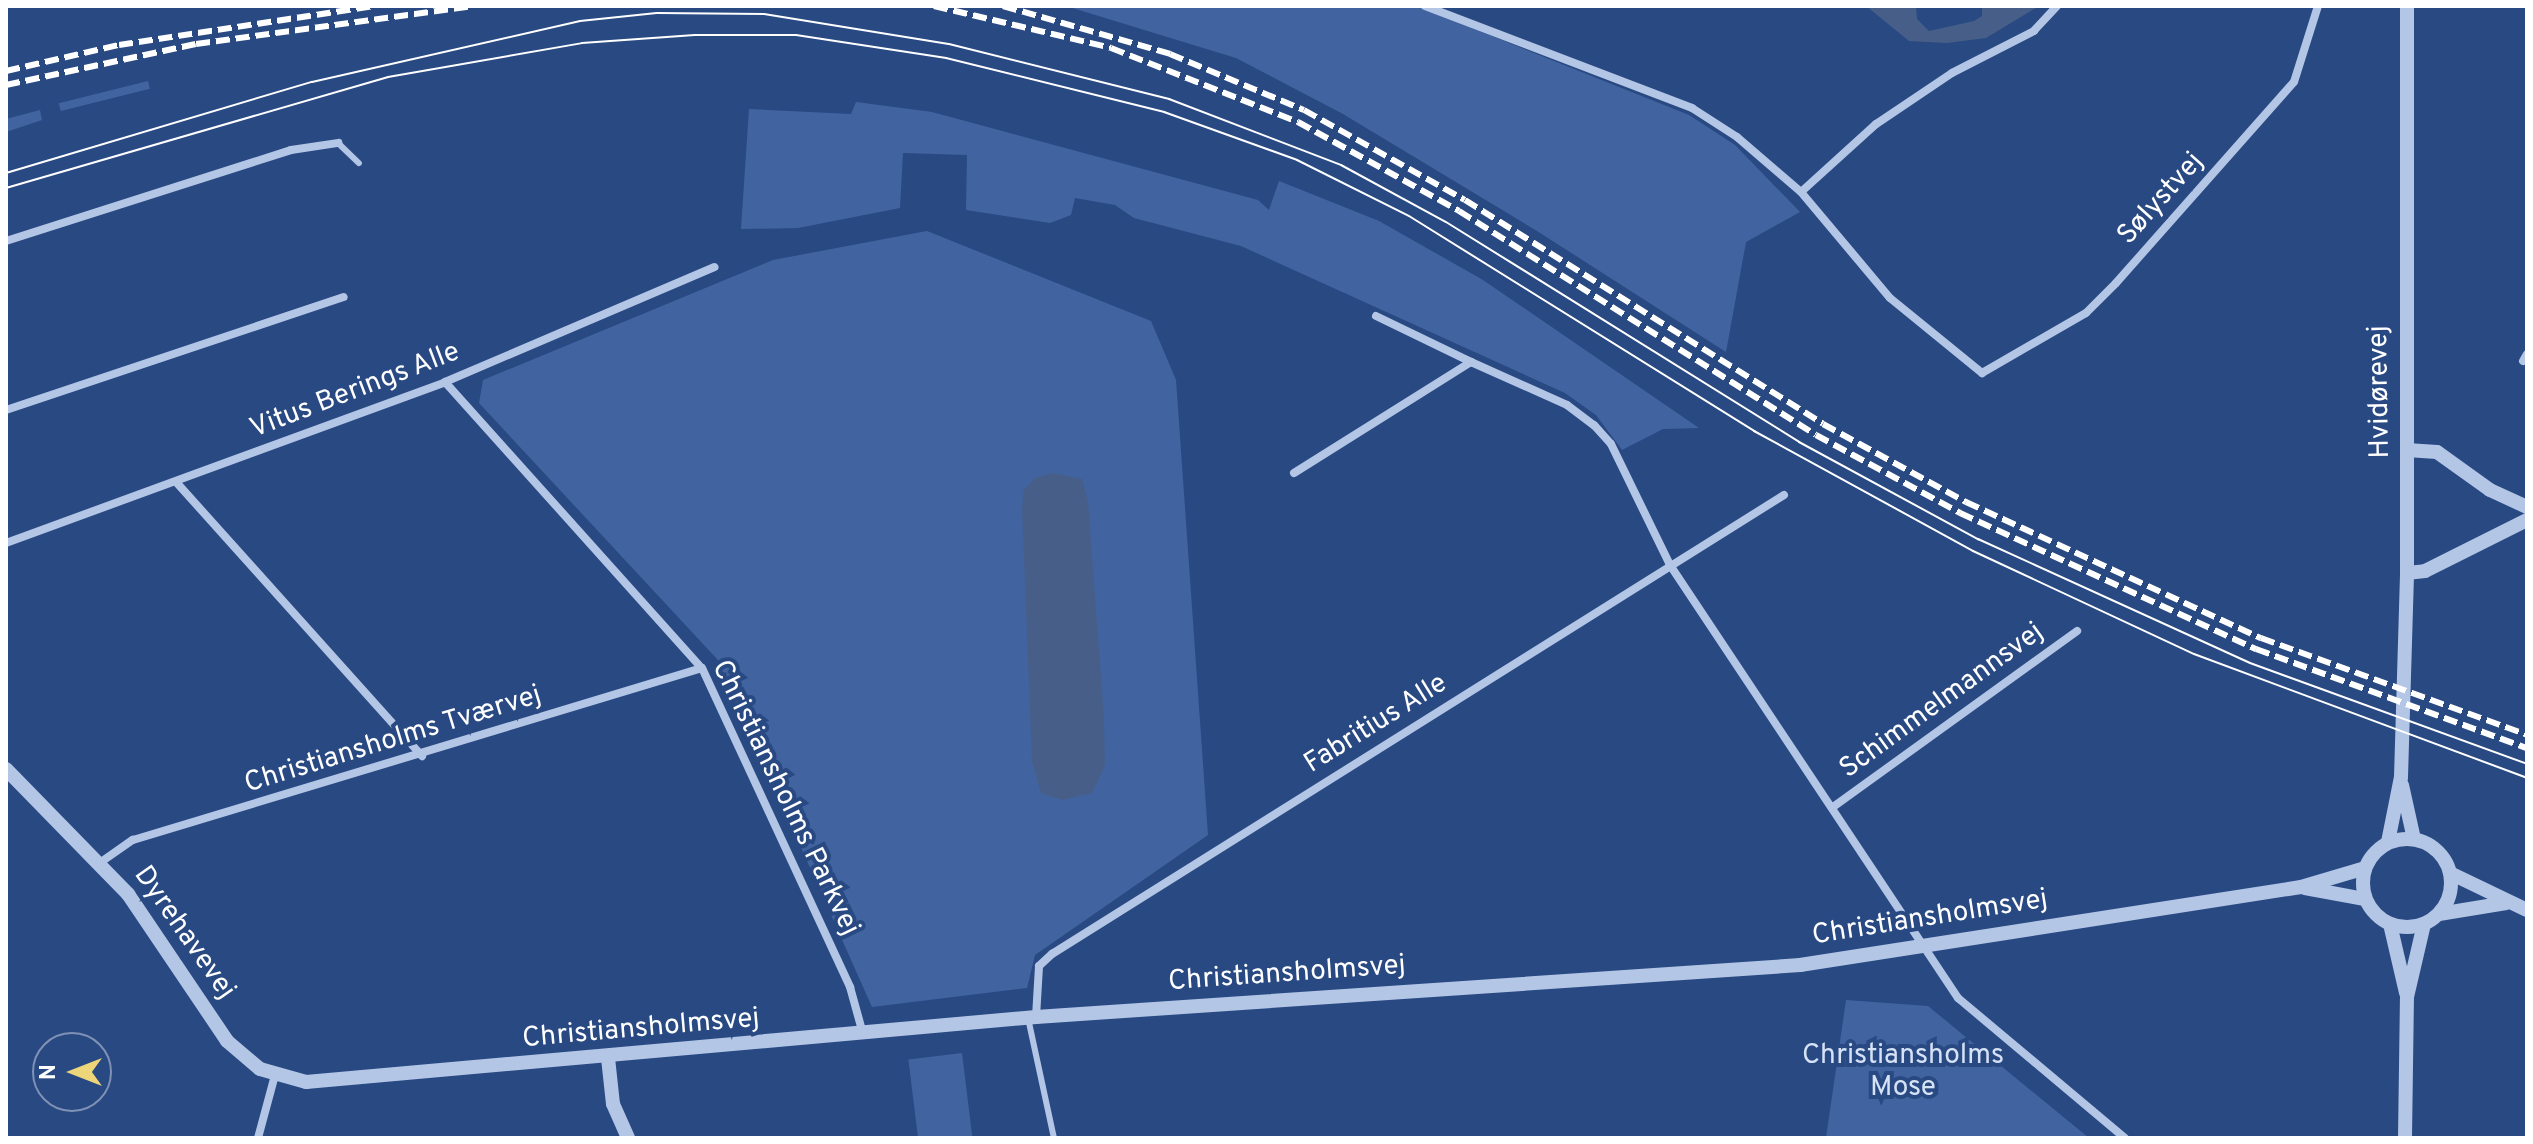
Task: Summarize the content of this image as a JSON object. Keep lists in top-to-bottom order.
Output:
{
  "streets": {
    "street": [
      "Sølystvej",
      "Vitus Berings Alle",
      "Hvidørevej",
      "Schimmelmannsvej",
      "Fabritius Alle",
      "Christiansholms Tværvej",
      "Christiansholms Parkvej",
      "Christiansholmsvej",
      "Dyrehavevej"
    ]
  },
  "crossings": [
    ["Vitus Berings Alle", "Christiansholms Parkvej"],
    ["Hvidørevej", "Christiansholmsvej"],
    ["Schimmelmannsvej", "Fabritius Alle"],
    ["Schimmelmannsvej", "Christiansholmsvej"],
    ["Fabritius Alle", "Christiansholmsvej"],
    ["Christiansholms Tværvej", "Christiansholms Parkvej"],
    ["Christiansholms Tværvej", "Dyrehavevej"],
    ["Christiansholms Parkvej", "Christiansholmsvej"],
    ["Christiansholmsvej", "Dyrehavevej"]
  ],
  "parks": ["Christiansholms Mose"],
  "north": "left"
}
